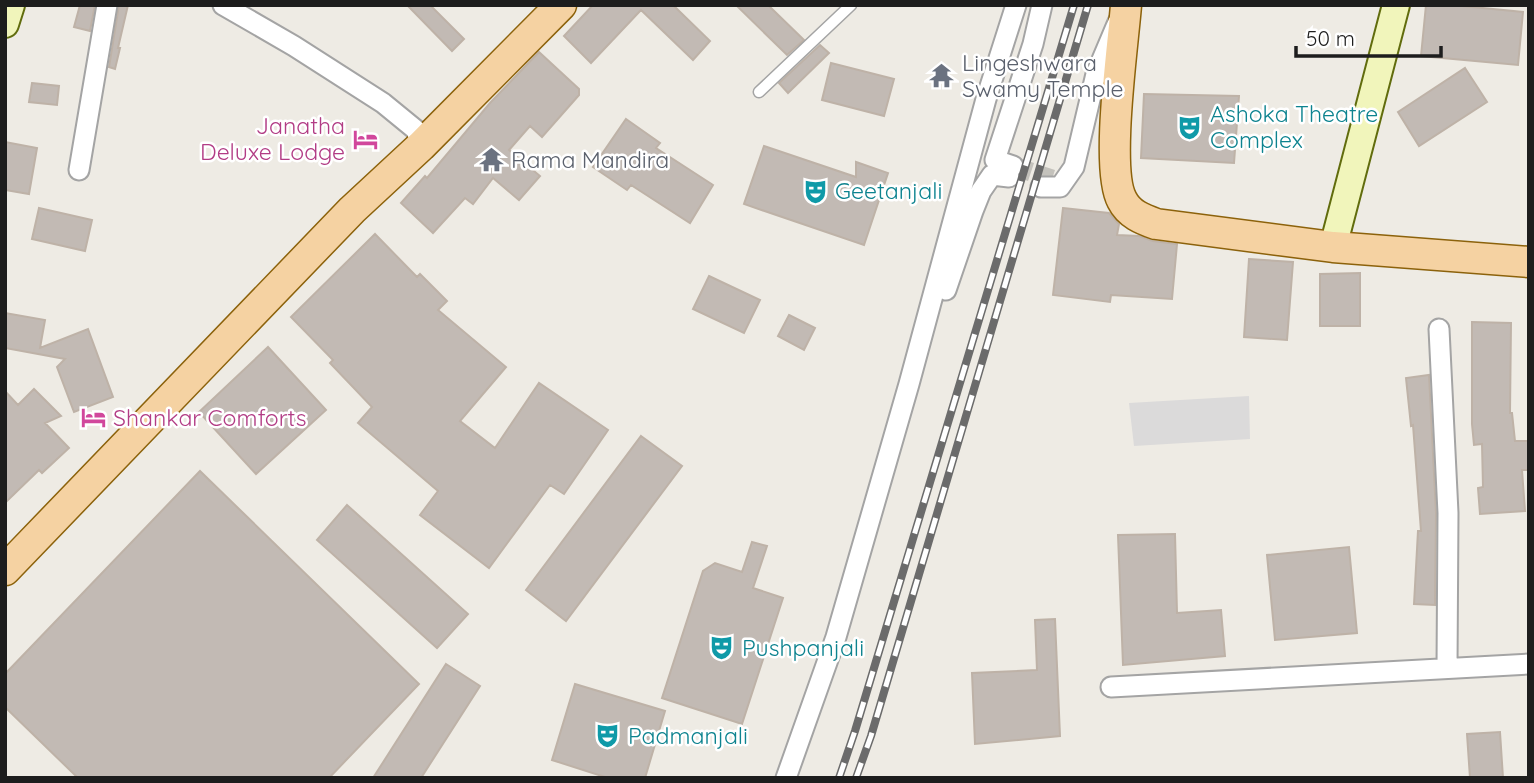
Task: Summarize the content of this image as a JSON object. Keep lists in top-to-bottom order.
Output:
{
  "places": {
    "temple": ["Lingeshwara Swamy Temple", "Rama Mandira"],
    "theatre": [
      "Ashoka Theatre Complex",
      "Geetanjali",
      "Pushpanjali",
      "Padmanjali"
    ],
    "hotel": ["Janatha Deluxe Lodge", "Shankar Comforts"]
  },
  "scale_bar": "50 m"
}
